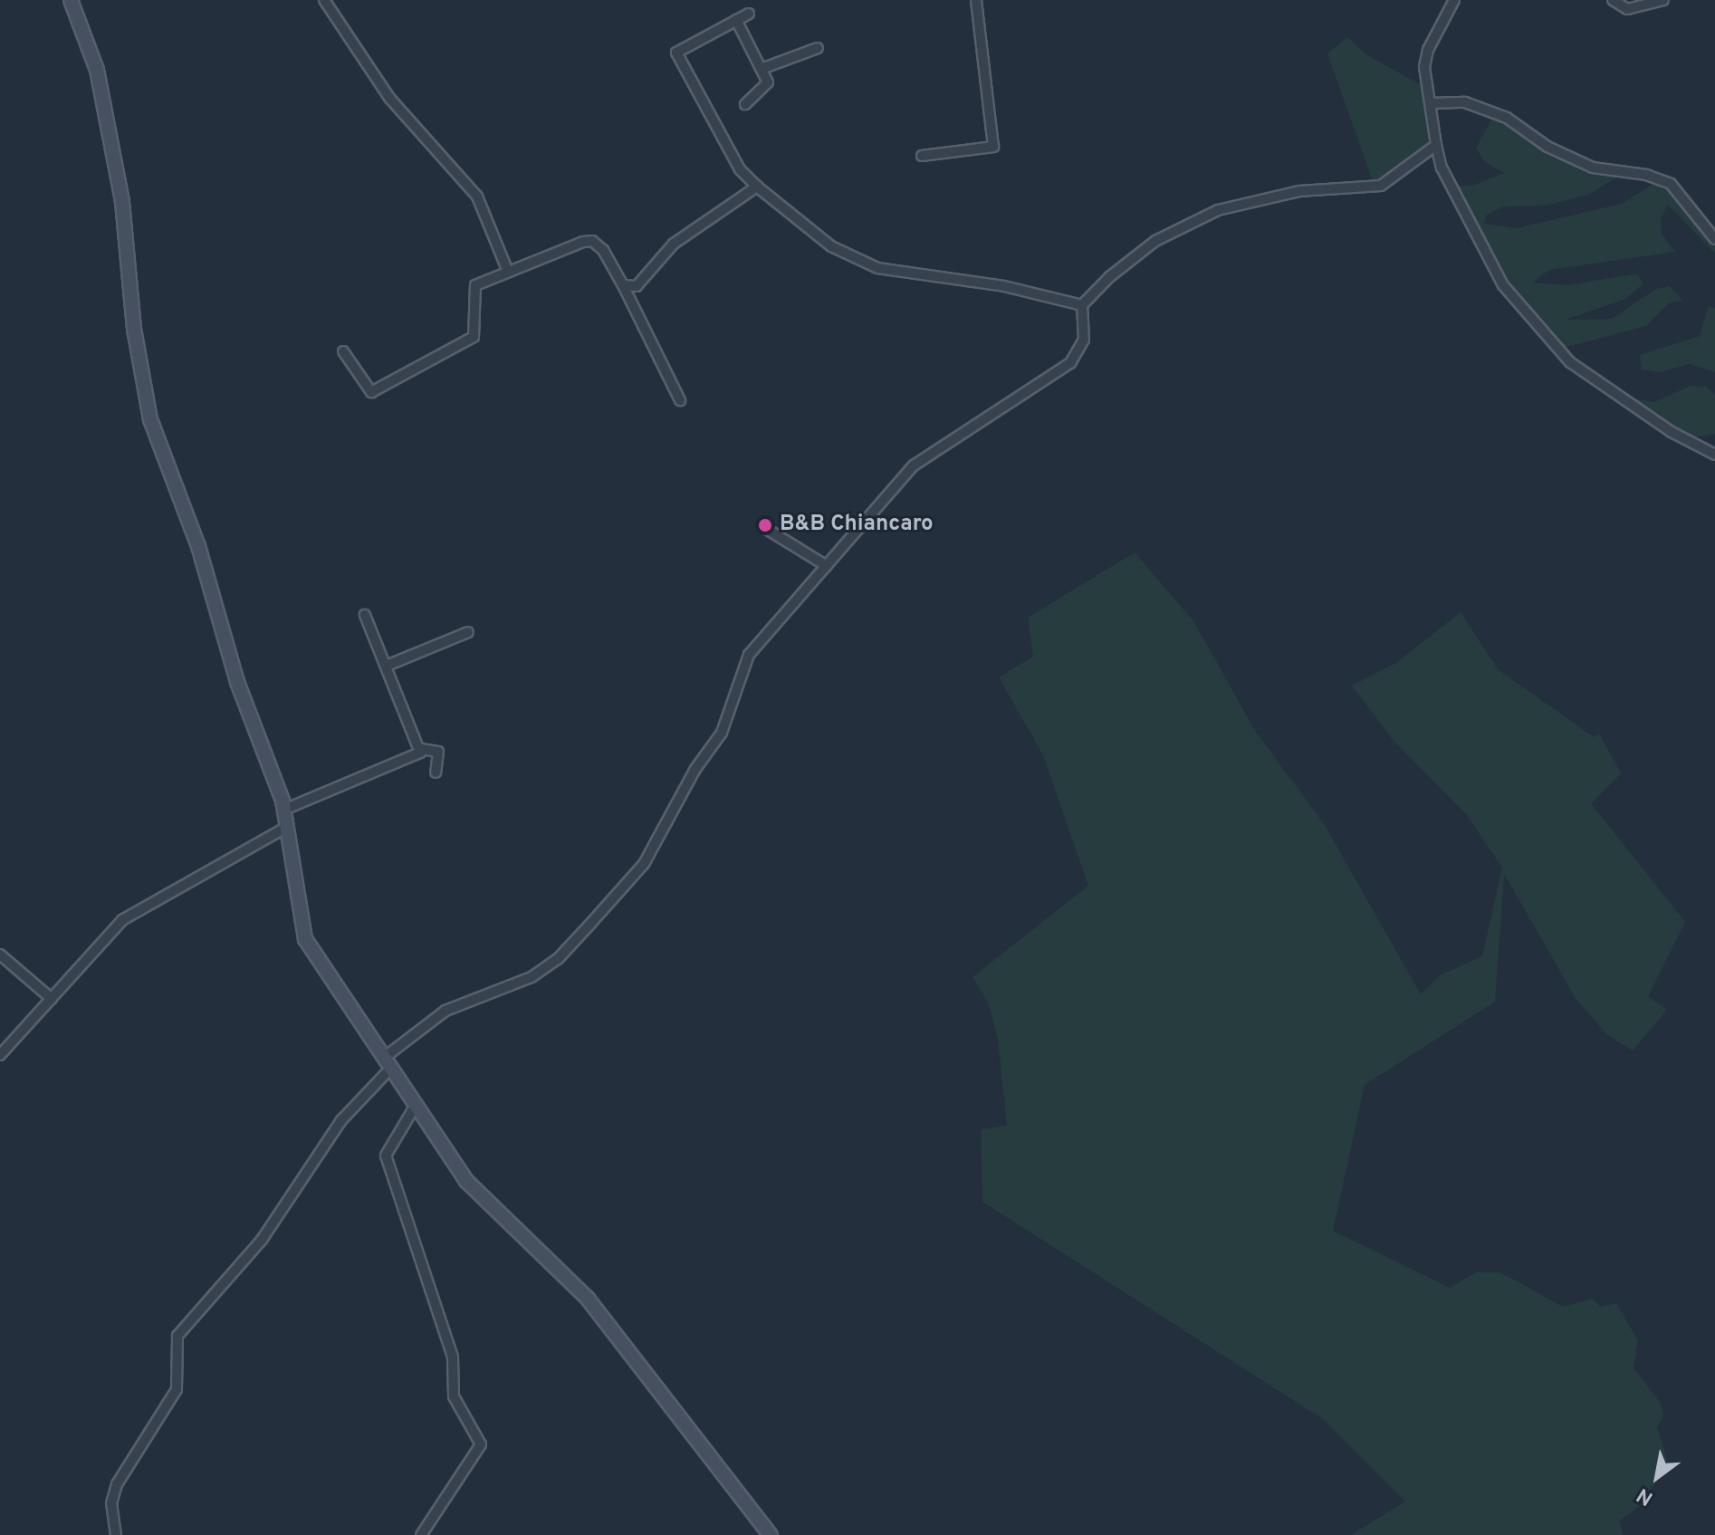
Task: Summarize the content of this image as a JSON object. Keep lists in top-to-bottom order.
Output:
{
  "places": ["B&B Chiancaro"],
  "north": "bottom left"
}
